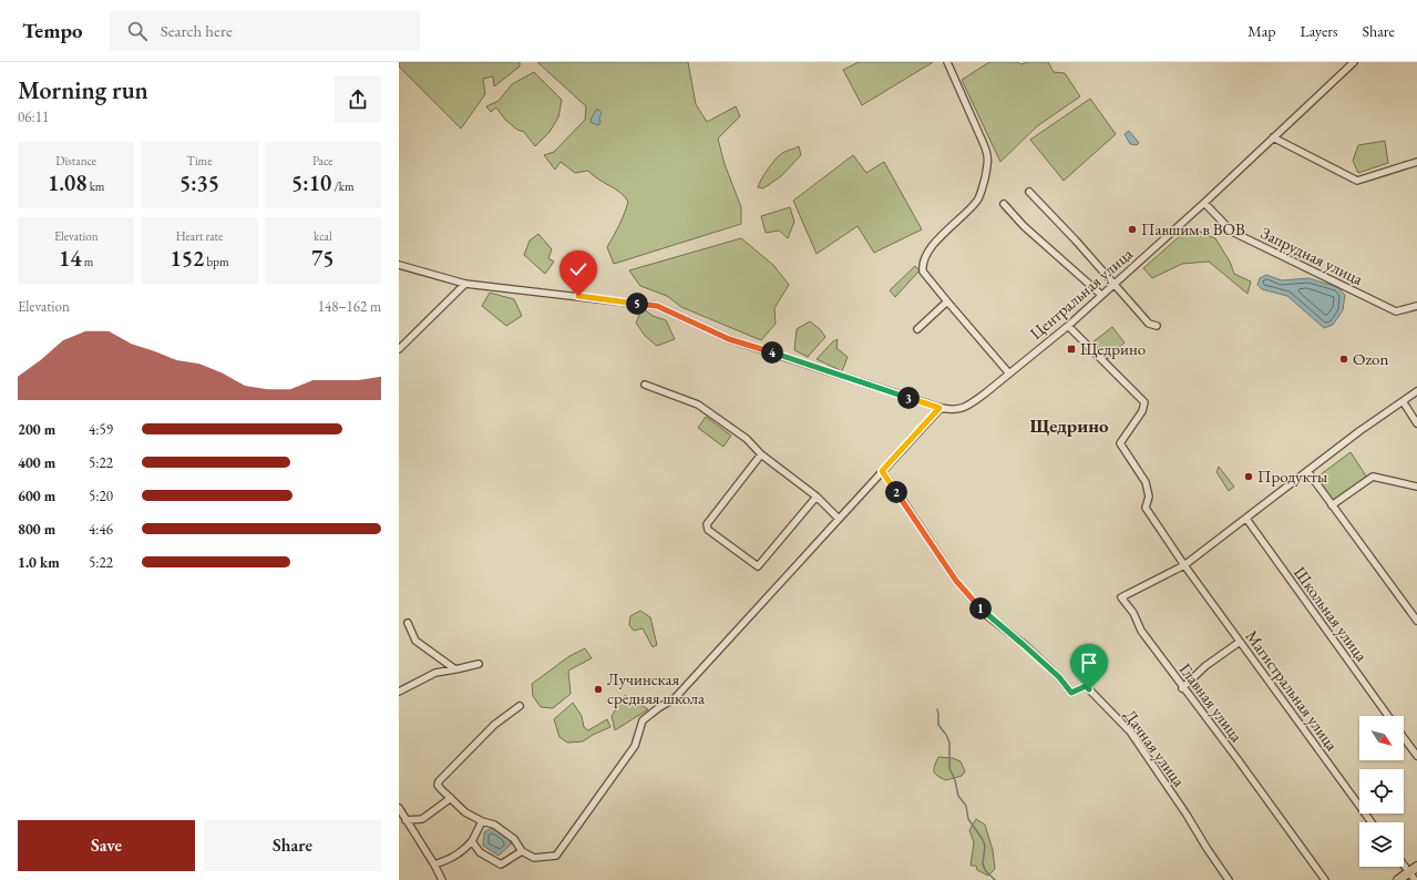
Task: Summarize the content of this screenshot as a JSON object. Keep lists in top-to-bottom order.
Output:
{
  "streets": {
    "street": [
      "Запрудная улица",
      "Центральная улица",
      "Школьная улица",
      "Магистральная улица",
      "Главная улица",
      "Дачная улица"
    ]
  },
  "crossings": [
    ["Запрудная улица", "Центральная улица"],
    ["Центральная улица", "Магистральная улица"],
    ["Магистральная улица", "Главная улица"]
  ],
  "districts": ["Щедрино"],
  "places": {
    "other": [
      "Павшим в ВОВ",
      "Ozon",
      "Продукты",
      "Лучинская средняя школа"
    ],
    "transit": ["Щедрино"]
  },
  "north": "bottom right",
  "page": {
    "header": "Tempo",
    "search": "Search here",
    "nav": ["Map", "Layers", "Share"],
    "heading": ["Morning run", "06:11"],
    "stats": [
      ["Distance", "1.08 km"],
      ["Time", "5:35"],
      ["Pace", "5:10 /km"],
      ["Elevation", "14 m"],
      ["Heart rate", "152 bpm"],
      ["kcal", "75"]
    ],
    "chart": ["Elevation", "148–162 m"],
    "pins": [
      "5",
      "4",
      "3",
      "2",
      "1"
    ],
    "list": [
      {
        "name": "200 m",
        "note": "4:59"
      },
      {
        "name": "400 m",
        "note": "5:22"
      },
      {
        "name": "600 m",
        "note": "5:20"
      },
      {
        "name": "800 m",
        "note": "4:46"
      },
      {
        "name": "1.0 km",
        "note": "5:22"
      }
    ],
    "buttons": ["Save", "Share"]
  }
}
